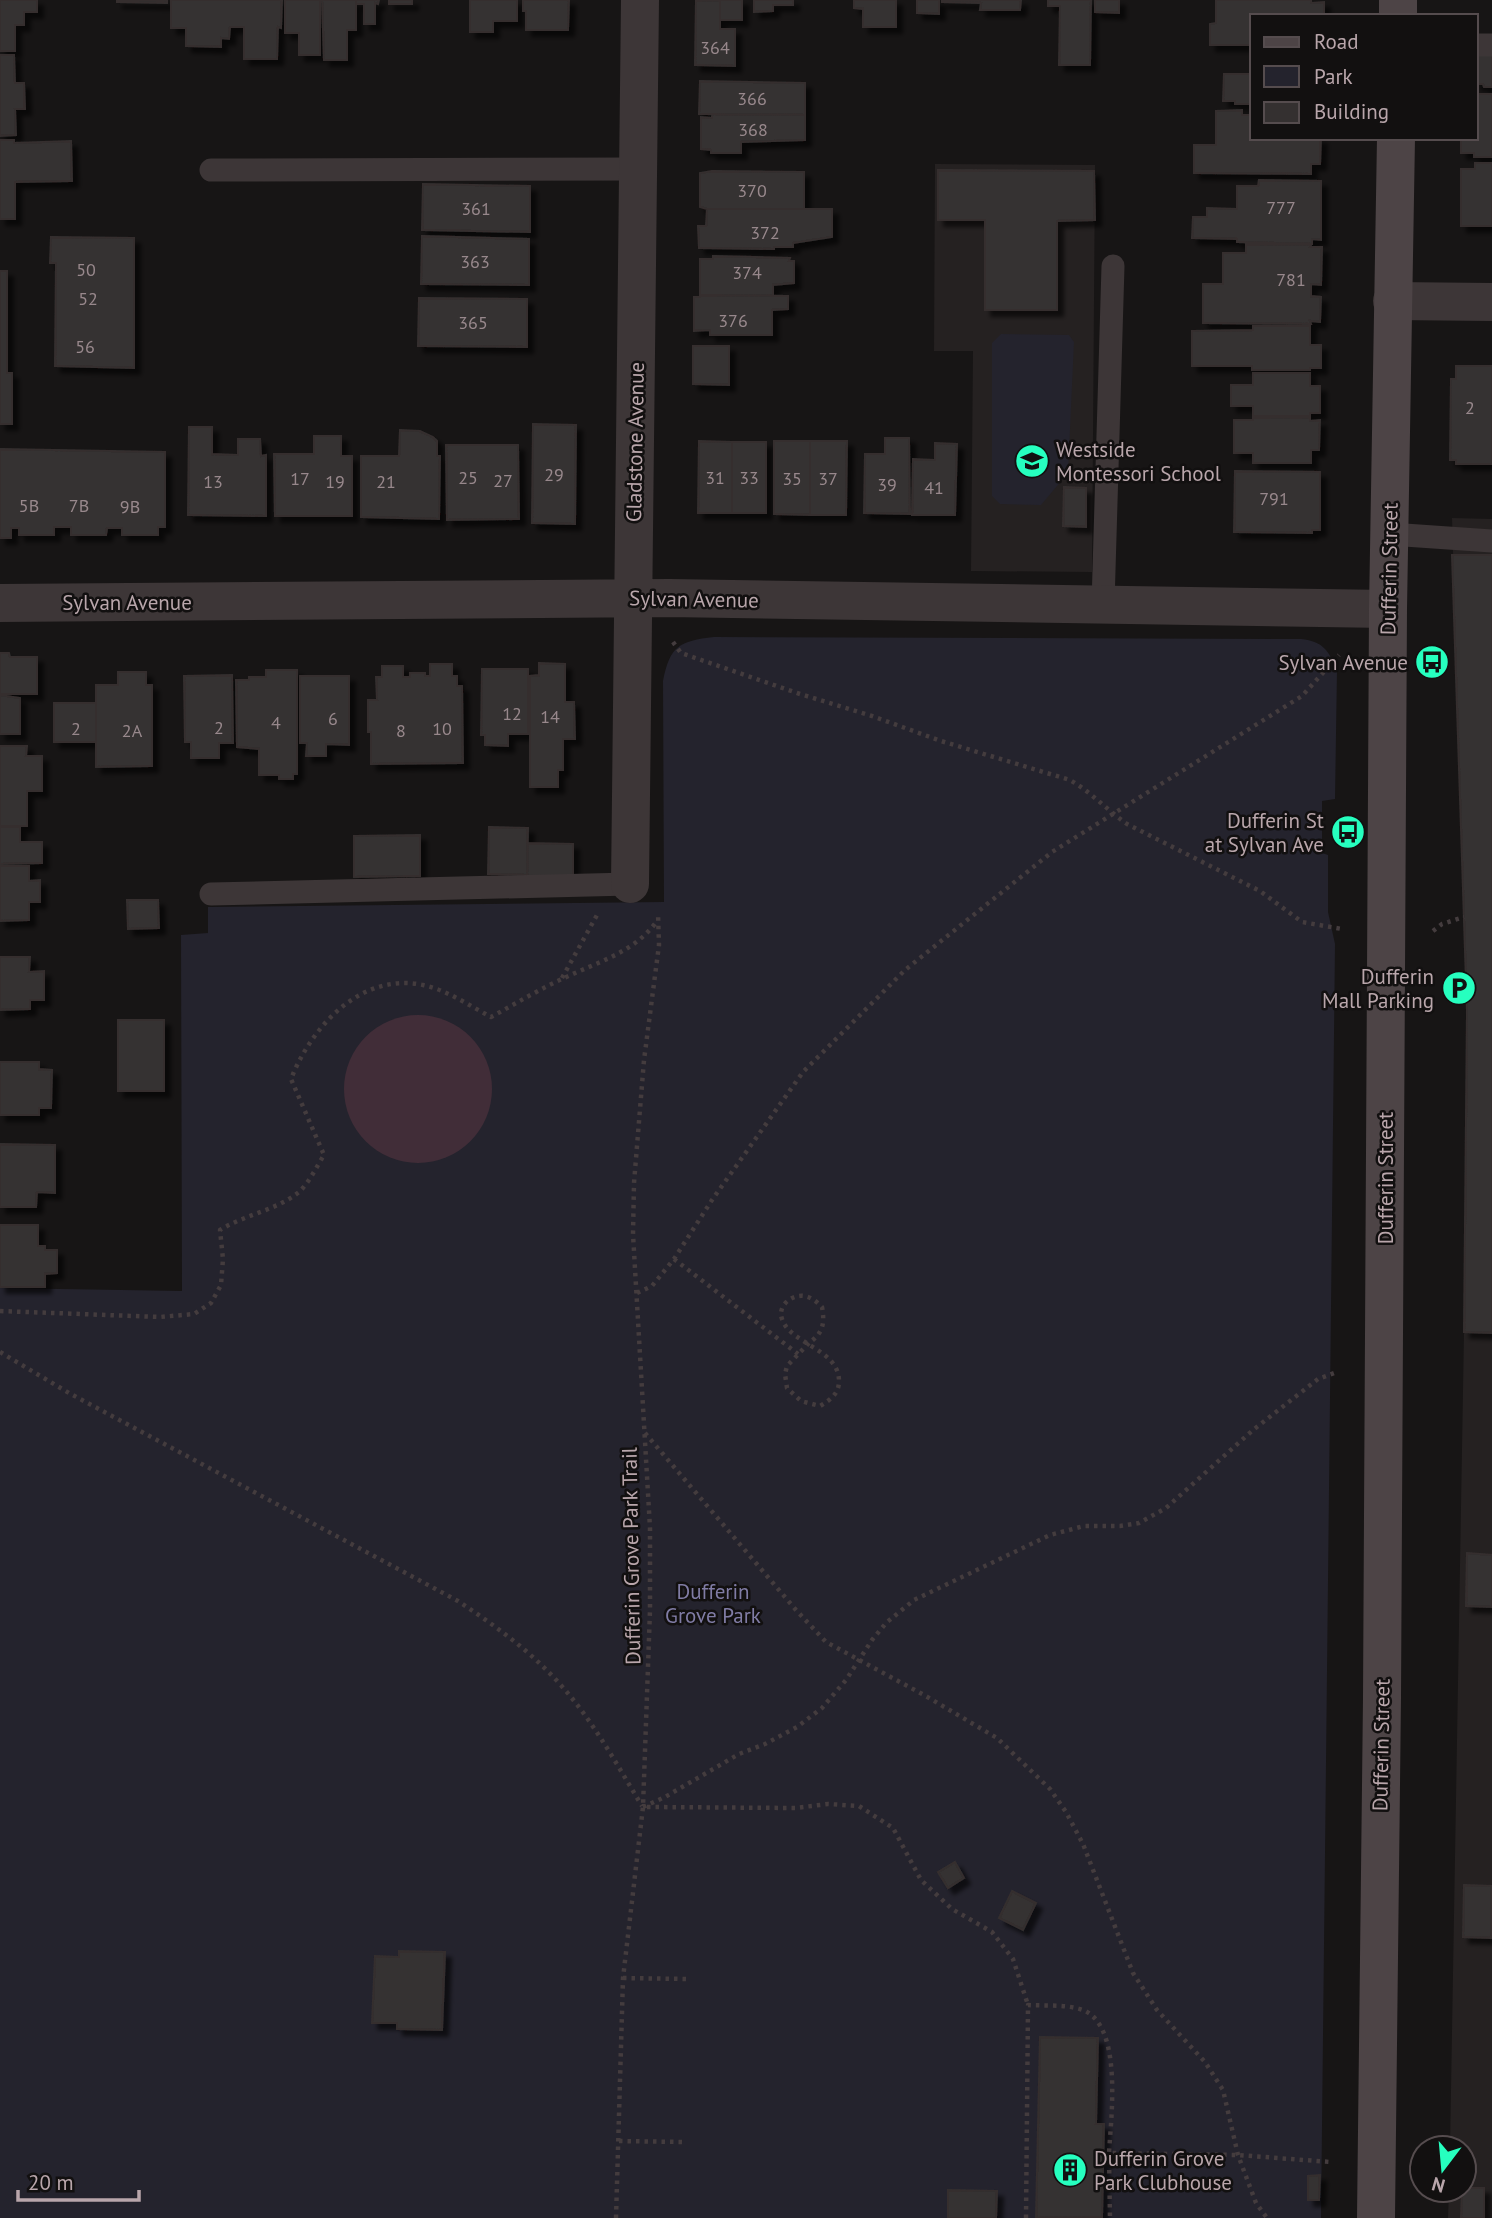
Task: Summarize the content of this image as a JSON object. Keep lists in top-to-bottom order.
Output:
{
  "streets": {
    "main road": ["Dufferin Street"],
    "street": ["Gladstone Avenue", "Sylvan Avenue"],
    "path": ["Dufferin Grove Park Trail"]
  },
  "crossings": [
    ["Gladstone Avenue", "Sylvan Avenue"],
    ["Gladstone Avenue", "Dufferin Grove Park Trail"],
    ["Dufferin Street", "Sylvan Avenue"]
  ],
  "parks": ["Dufferin Grove Park"],
  "places": {
    "school or university": ["Westside Montessori School"],
    "bus stop": ["Sylvan Avenue", "Dufferin St at Sylvan Ave"],
    "parking": ["Dufferin Mall Parking"],
    "building": ["Dufferin Grove Park Clubhouse"]
  },
  "house_numbers": [
    "364",
    "366",
    "368",
    "370",
    "777",
    "361",
    "372",
    "363",
    "50",
    "374",
    "781",
    "52",
    "376",
    "365",
    "56",
    "2",
    "29",
    "25",
    "31",
    "33",
    "17",
    "35",
    "37",
    "27",
    "13",
    "19",
    "21",
    "39",
    "41",
    "791",
    "5B",
    "7B",
    "9B",
    "12",
    "14",
    "6",
    "4",
    "2",
    "2",
    "10",
    "2A",
    "8"
  ],
  "legend": ["Road", "Park", "Building"],
  "scale_bar": "20 m",
  "north": "bottom"
}
